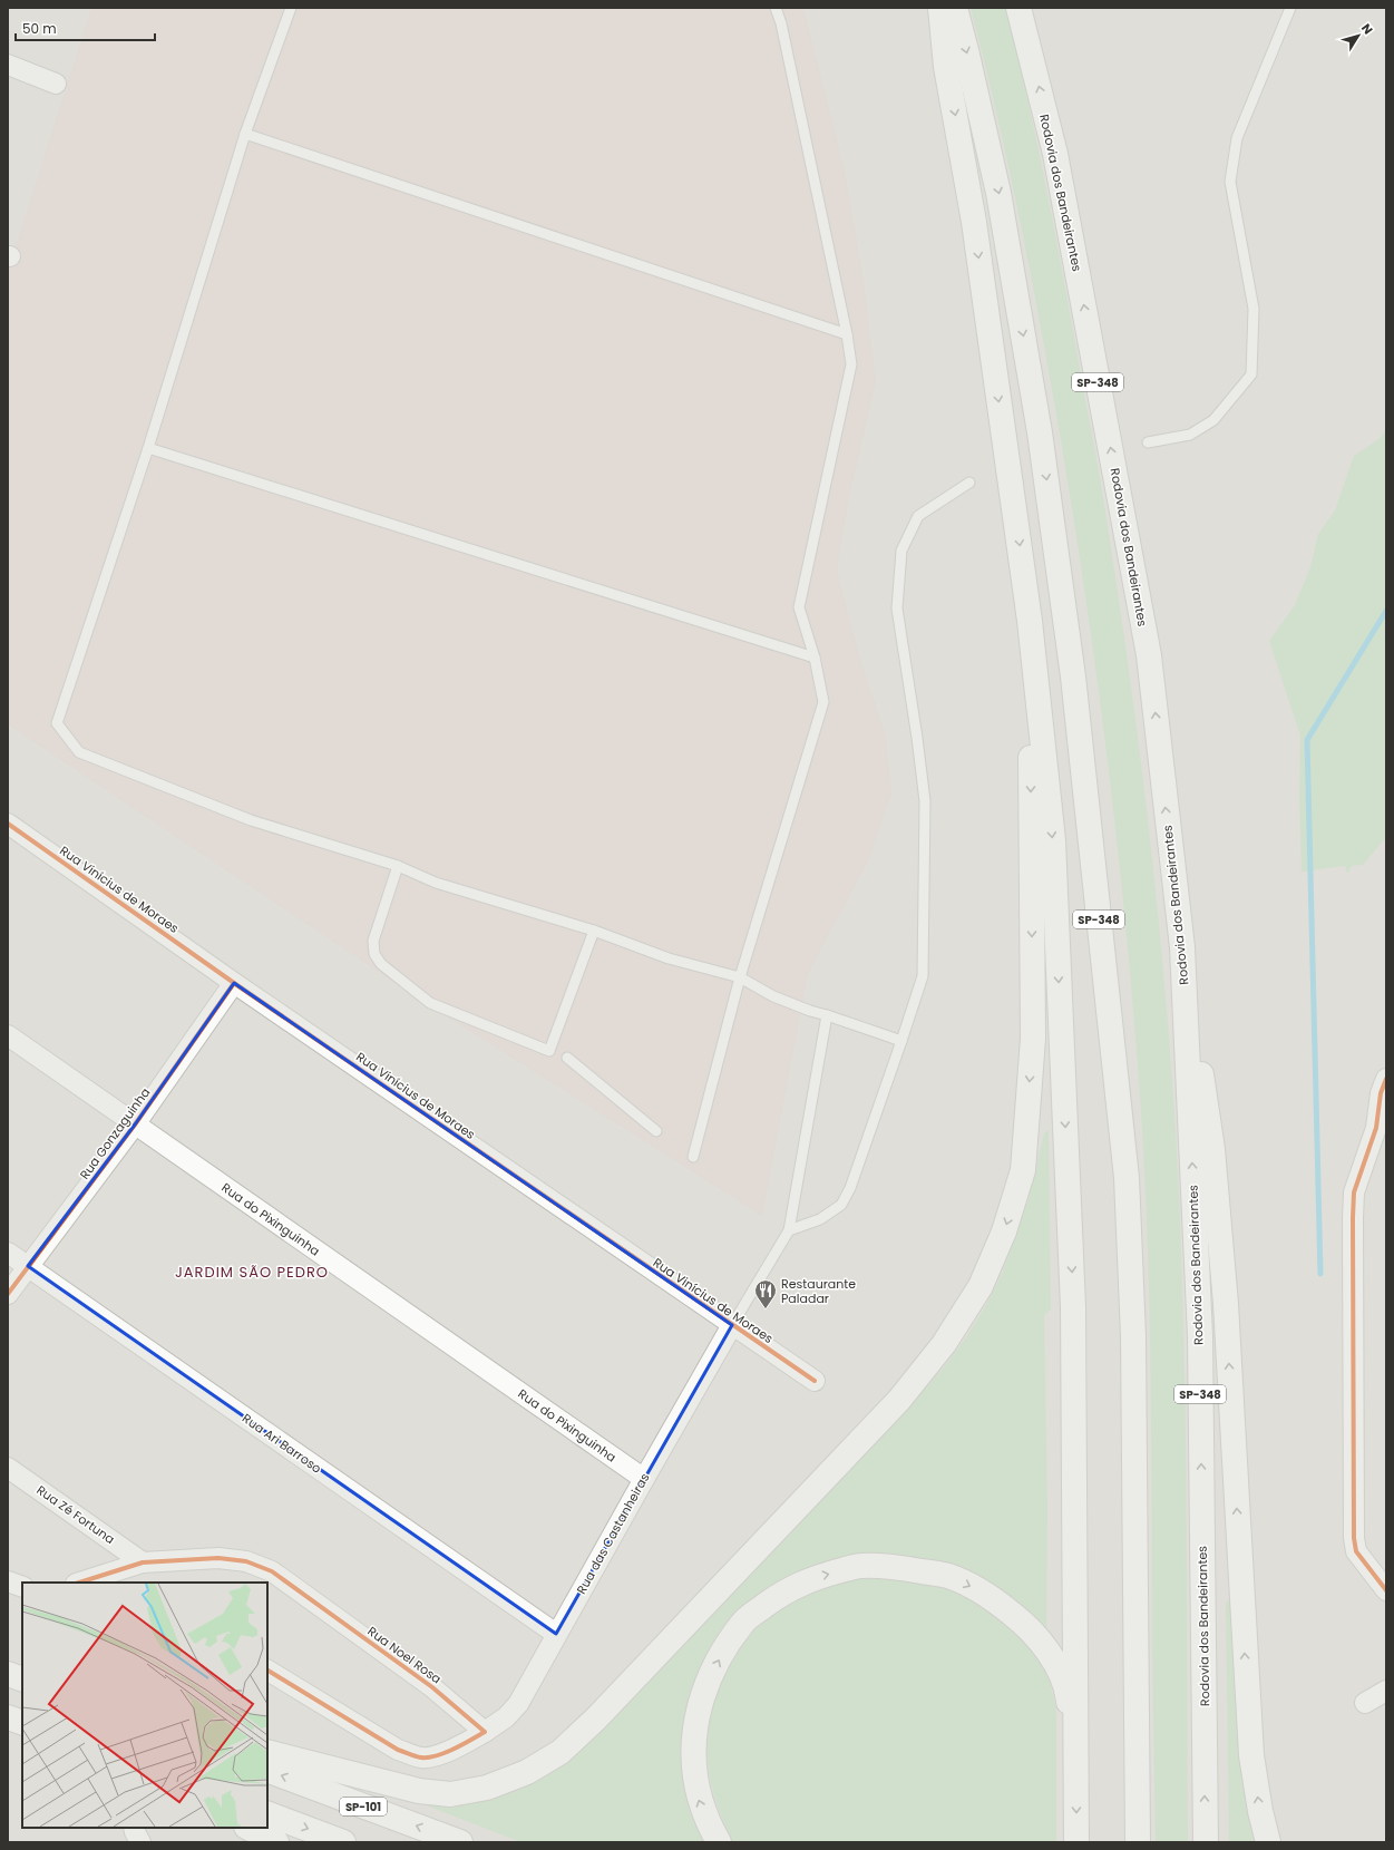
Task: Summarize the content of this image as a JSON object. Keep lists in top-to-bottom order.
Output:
{
  "streets": {
    "highway": ["Rodovia dos Bandeirantes", "SP-348", "SP-101"],
    "street": [
      "Rua Vinícius de Moraes",
      "Rua Gonzaguinha",
      "Rua do Pixinguinha",
      "Rua Ari Barroso",
      "Rua Zé Fortuna",
      "Rua das Castanheiras",
      "Rua Noel Rosa"
    ]
  },
  "crossings": [
    ["Rua Vinícius de Moraes", "Rua Gonzaguinha"],
    ["Rua Vinícius de Moraes", "Rua das Castanheiras"],
    ["Rua Gonzaguinha", "Rua do Pixinguinha"],
    ["Rua Gonzaguinha", "Rua Ari Barroso"],
    ["Rua do Pixinguinha", "Rua das Castanheiras"],
    ["Rua Ari Barroso", "Rua das Castanheiras"],
    ["Rua Zé Fortuna", "Rua Noel Rosa"],
    ["Rua das Castanheiras", "Rua Noel Rosa"]
  ],
  "districts": ["JARDIM SÃO PEDRO"],
  "places": {
    "restaurant": ["Restaurante Paladar"]
  },
  "scale_bar": "50 m",
  "north": "top right"
}
